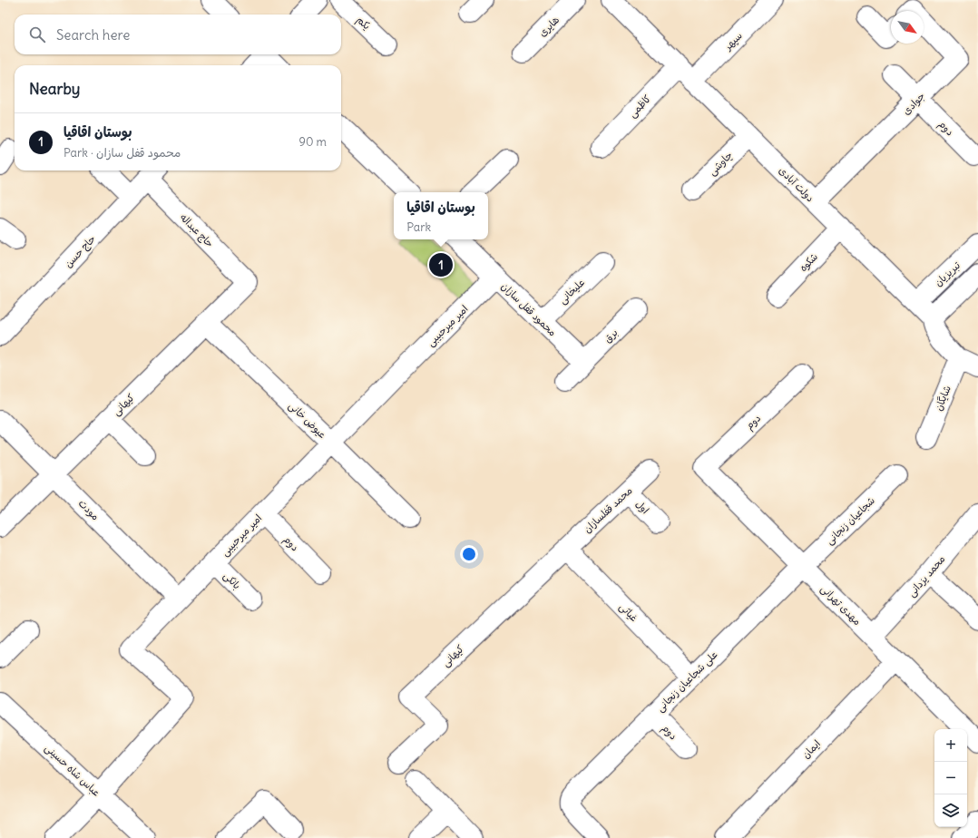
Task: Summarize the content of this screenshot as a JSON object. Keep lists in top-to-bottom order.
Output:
{
  "streets": {
    "street": [
      "یکم",
      "هایری",
      "سپهر",
      "جوادی",
      "کاظمی",
      "دوم",
      "چاوشی",
      "دولت آبادی",
      "حاج عبداله",
      "حاج حسن",
      "شکوه",
      "تبریزیان",
      "علیخانی",
      "محمود قفل سازان",
      "امیر میرحبیبی",
      "برق",
      "شایگان",
      "کیهانی",
      "عیوض خانی",
      "اول",
      "مودت",
      "محمد قفلسازان",
      "شجاعیان زنجانی",
      "محمد یزدانی",
      "بانکی",
      "مهدی تهرانی",
      "غیاثی",
      "علی شجاعیان زنجانی",
      "ایمان",
      "عباس شاه حسینی"
    ]
  },
  "crossings": [
    ["سپهر", "دولت آبادی"],
    ["جوادی", "دوم"],
    ["جوادی", "دولت آبادی"],
    ["کاظمی", "دولت آبادی"],
    ["دوم", "امیر میرحبیبی"],
    ["دوم", "مهدی تهرانی"],
    ["دوم", "علی شجاعیان زنجانی"],
    ["چاوشی", "دولت آبادی"],
    ["دولت آبادی", "شکوه"],
    ["دولت آبادی", "تبریزیان"],
    ["دولت آبادی", "شایگان"],
    ["حاج عبداله", "حاج حسن"],
    ["حاج عبداله", "کیهانی"],
    ["علیخانی", "محمود قفل سازان"],
    ["محمود قفل سازان", "امیر میرحبیبی"],
    ["محمود قفل سازان", "برق"],
    ["امیر میرحبیبی", "عیوض خانی"],
    ["امیر میرحبیبی", "مودت"],
    ["امیر میرحبیبی", "بانکی"],
    ["امیر میرحبیبی", "عباس شاه حسینی"],
    ["کیهانی", "عیوض خانی"],
    ["کیهانی", "مودت"],
    ["کیهانی", "محمد قفلسازان"],
    ["کیهانی", "غیاثی"],
    ["اول", "محمد قفلسازان"],
    ["محمد قفلسازان", "غیاثی"],
    ["شجاعیان زنجانی", "مهدی تهرانی"],
    ["شجاعیان زنجانی", "علی شجاعیان زنجانی"],
    ["محمد یزدانی", "مهدی تهرانی"],
    ["مهدی تهرانی", "علی شجاعیان زنجانی"],
    ["مهدی تهرانی", "ایمان"],
    ["غیاثی", "علی شجاعیان زنجانی"]
  ],
  "north": "bottom right",
  "page": {
    "search": "Search here",
    "heading": "Nearby",
    "list": [
      {
        "mark": "1",
        "name": "بوستان اقاقیا",
        "note": "Park · محمود قفل سازان",
        "value": "90 m"
      }
    ],
    "popup": ["بوستان اقاقیا", "Park"],
    "pins": "1",
    "map_buttons": ["+", "−"]
  }
}
